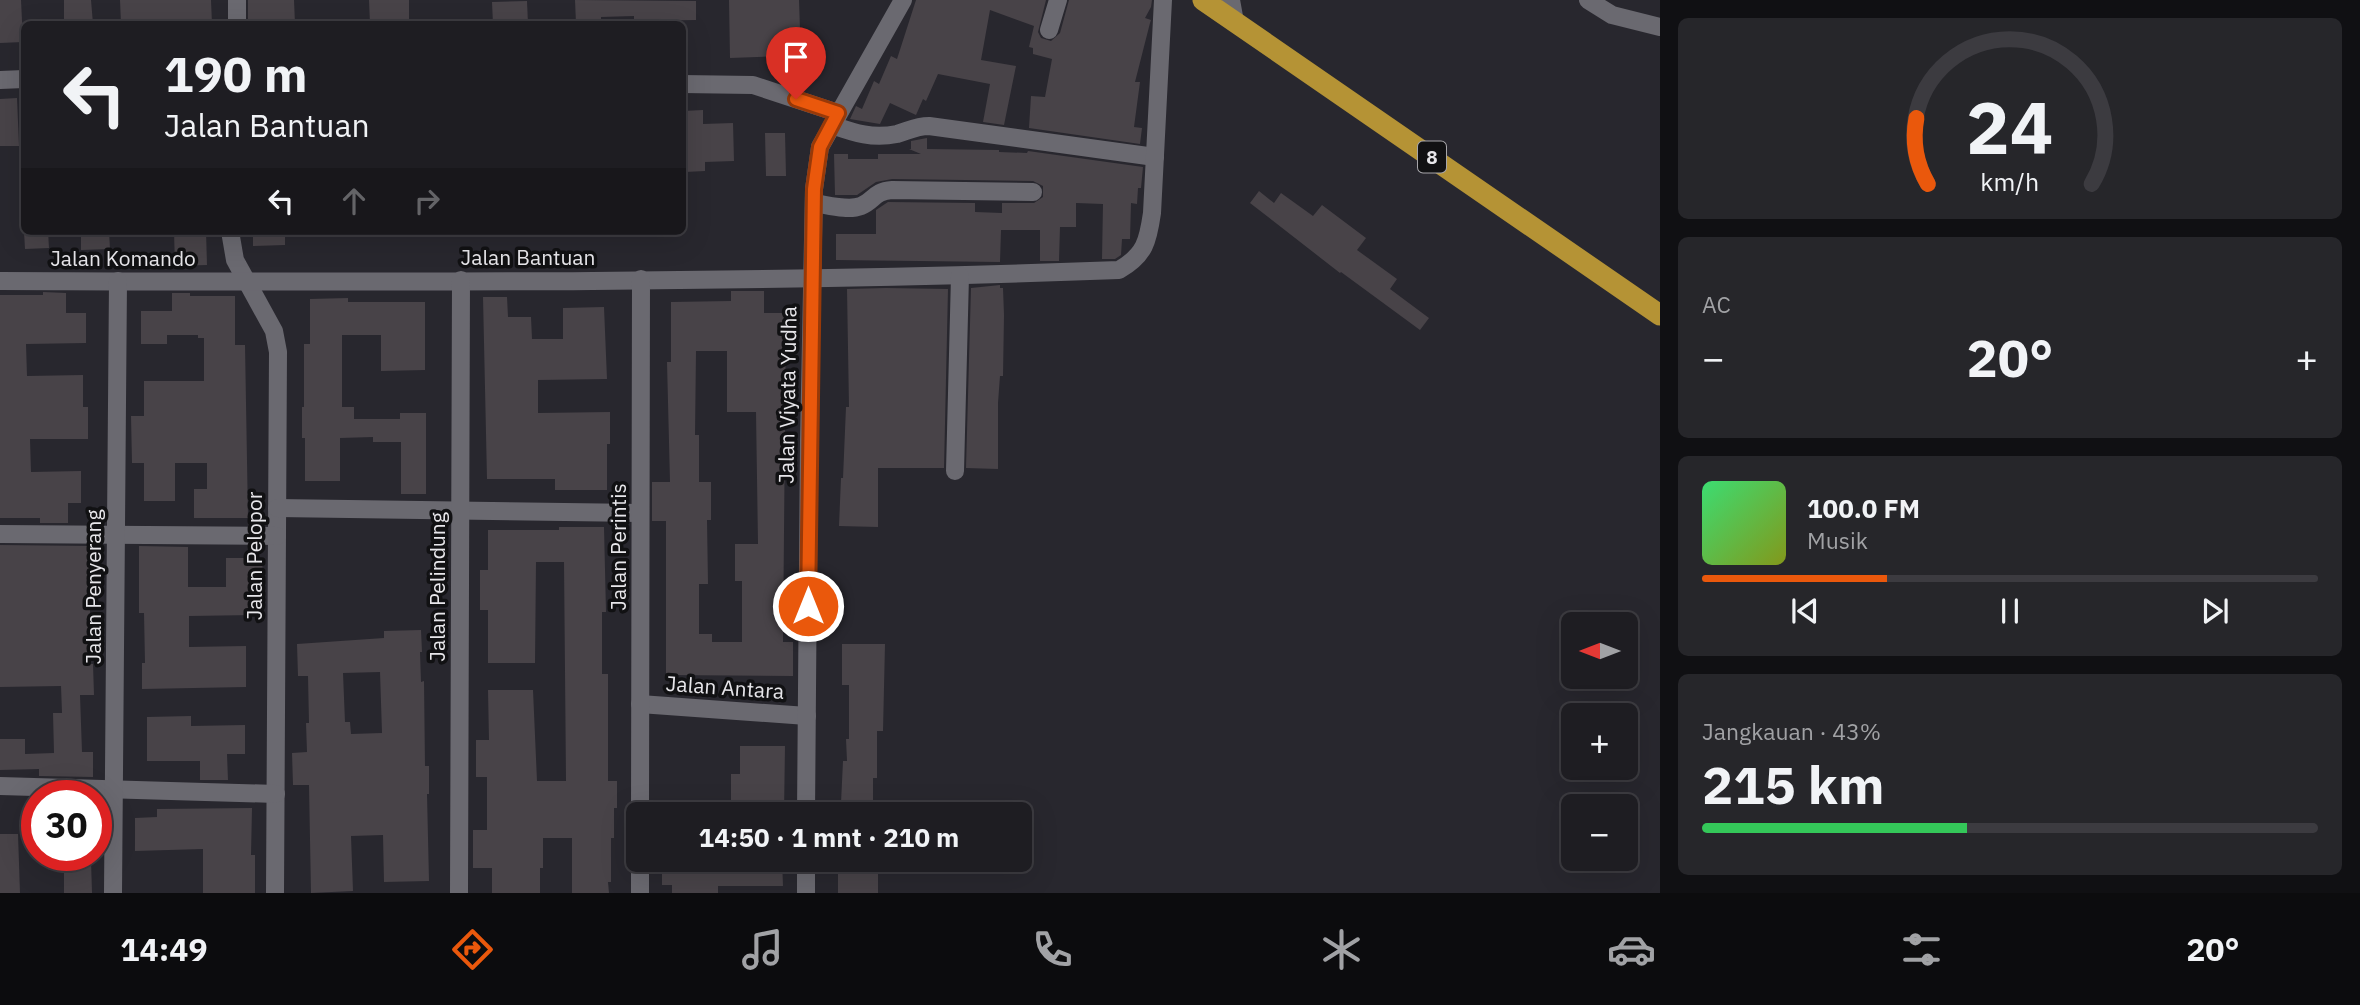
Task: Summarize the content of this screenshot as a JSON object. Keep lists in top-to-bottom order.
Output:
{
  "streets": {
    "highway": ["8"],
    "street": [
      "Jalan Bantuan",
      "Jalan Komando",
      "Jalan Viyata Yudha",
      "Jalan Perintis",
      "Jalan Pelopor",
      "Jalan Penyerang",
      "Jalan Pelindung",
      "Jalan Antara"
    ]
  },
  "crossings": [
    ["Jalan Bantuan", "Jalan Komando"],
    ["Jalan Bantuan", "Jalan Viyata Yudha"],
    ["Jalan Bantuan", "Jalan Perintis"],
    ["Jalan Bantuan", "Jalan Pelopor"],
    ["Jalan Bantuan", "Jalan Pelindung"],
    ["Jalan Komando", "Jalan Pelopor"],
    ["Jalan Komando", "Jalan Penyerang"],
    ["Jalan Viyata Yudha", "Jalan Antara"],
    ["Jalan Perintis", "Jalan Antara"]
  ],
  "north": "left",
  "page": {
    "turn": ["190 m", "Jalan Bantuan"],
    "tile": [
      "AC",
      ["Jangkauan · 43%", "215 km"]
    ],
    "heat": ["−", "20°", "+"],
    "song": ["100.0 FM", "Musik"],
    "map_buttons": ["+", "−"],
    "limit": "30",
    "trip": "14:50 · 1 mnt · 210 m",
    "tabs": ["14:49", "20°"],
    "gauge": ["24", "km/h"]
  }
}
